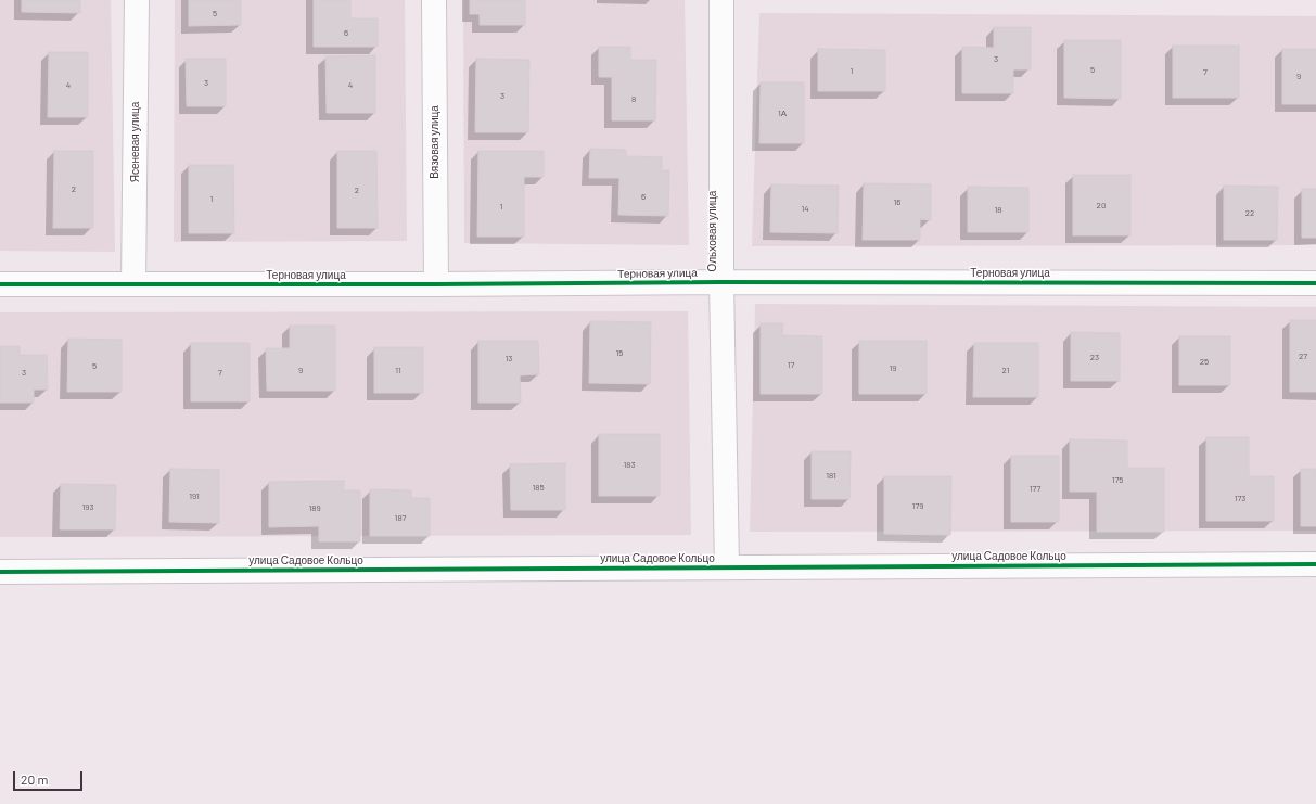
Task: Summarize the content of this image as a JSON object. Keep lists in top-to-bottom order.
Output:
{
  "streets": {
    "street": [
      "Ясеневая улица",
      "Вязовая улица",
      "Ольховая улица",
      "Терновая улица",
      "улица Садовое Кольцо"
    ]
  },
  "crossings": [
    ["Ясеневая улица", "Терновая улица"],
    ["Вязовая улица", "Терновая улица"],
    ["Ольховая улица", "Терновая улица"],
    ["Ольховая улица", "улица Садовое Кольцо"]
  ],
  "house_numbers": [
    "5",
    "6",
    "3",
    "5",
    "1",
    "7",
    "9",
    "3",
    "4",
    "4",
    "3",
    "8",
    "1А",
    "2",
    "2",
    "6",
    "1",
    "16",
    "20",
    "1",
    "14",
    "18",
    "22",
    "15",
    "27",
    "23",
    "13",
    "25",
    "17",
    "5",
    "19",
    "9",
    "11",
    "21",
    "3",
    "7",
    "183",
    "181",
    "175",
    "185",
    "177",
    "191",
    "173",
    "179",
    "193",
    "189",
    "187"
  ],
  "scale_bar": "20 m"
}
